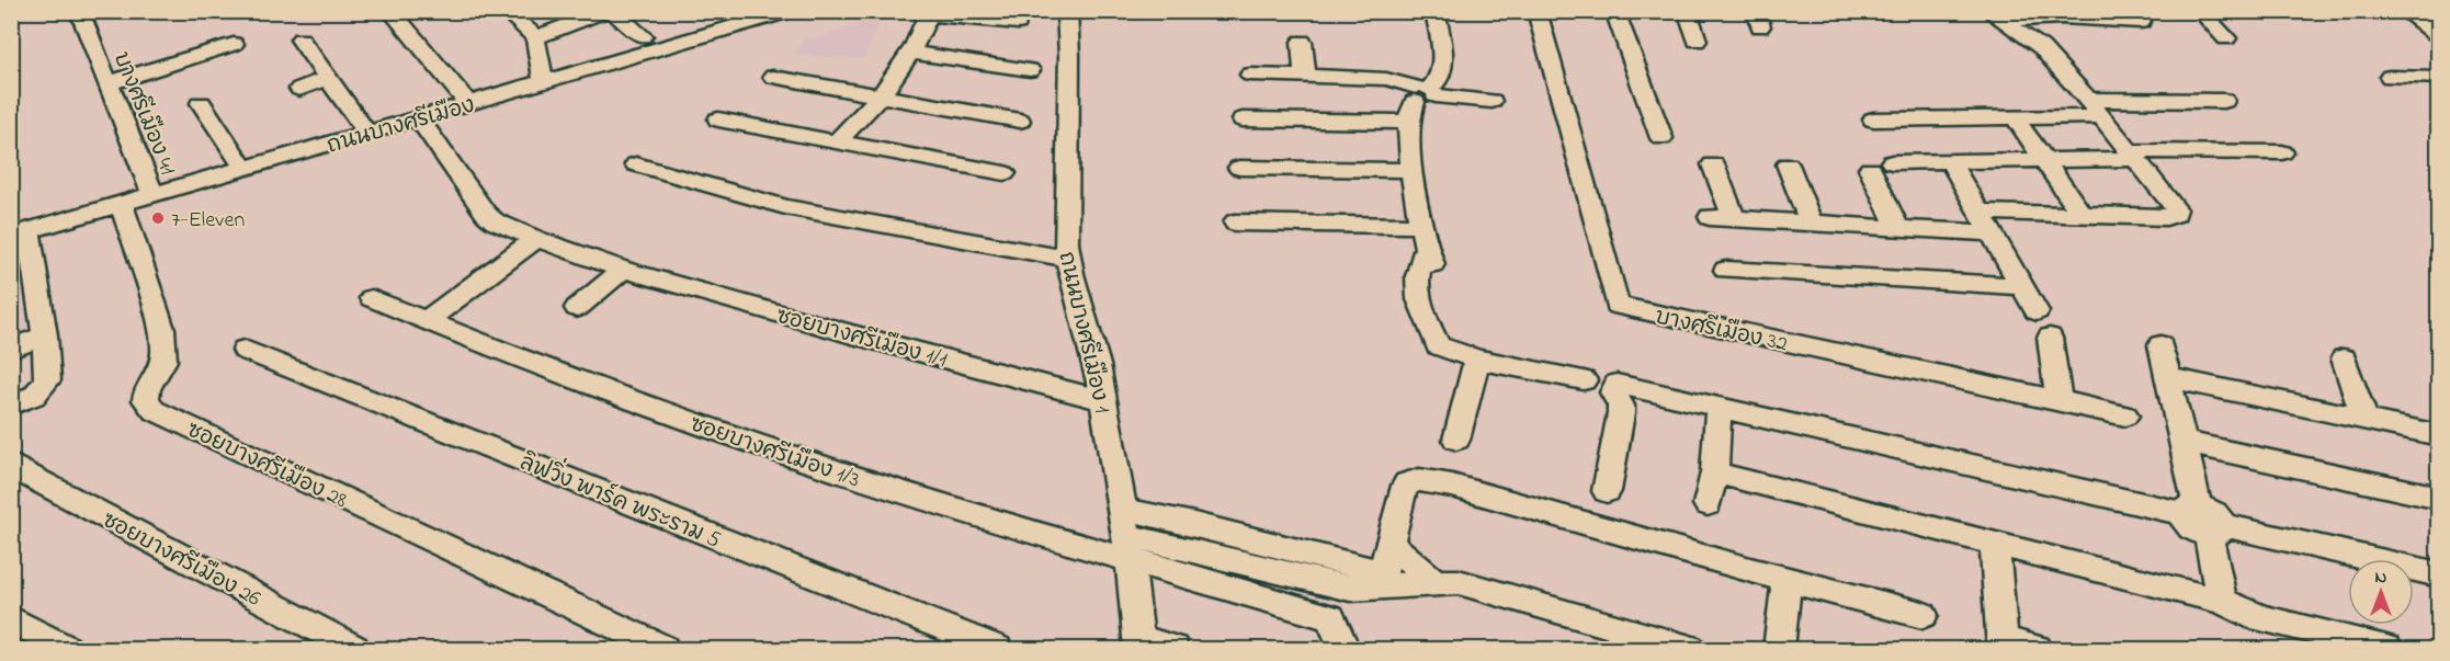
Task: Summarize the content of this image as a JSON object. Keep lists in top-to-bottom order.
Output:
{
  "streets": {
    "street": [
      "บางศรีเมือง 41",
      "ถนนบางศรีเมือง",
      "บางศรีเมือง 32",
      "ถนนบางศรีเมือง 1",
      "ซอยบางศรีเมือง 1/1",
      "ซอยบางศรีเมือง 1/3",
      "ซอยบางศรีเมือง 28",
      "ลิฟวิ่ง พาร์ค พระราม 5",
      "ซอยบางศรีเมือง 26"
    ]
  },
  "crossings": [
    ["บางศรีเมือง 41", "ถนนบางศรีเมือง"],
    ["ถนนบางศรีเมือง", "ซอยบางศรีเมือง 1/1"],
    ["ถนนบางศรีเมือง", "ซอยบางศรีเมือง 28"],
    ["ถนนบางศรีเมือง 1", "ซอยบางศรีเมือง 1/1"],
    ["ถนนบางศรีเมือง 1", "ซอยบางศรีเมือง 1/3"]
  ],
  "places": ["7-Eleven"],
  "north": "top"
}
